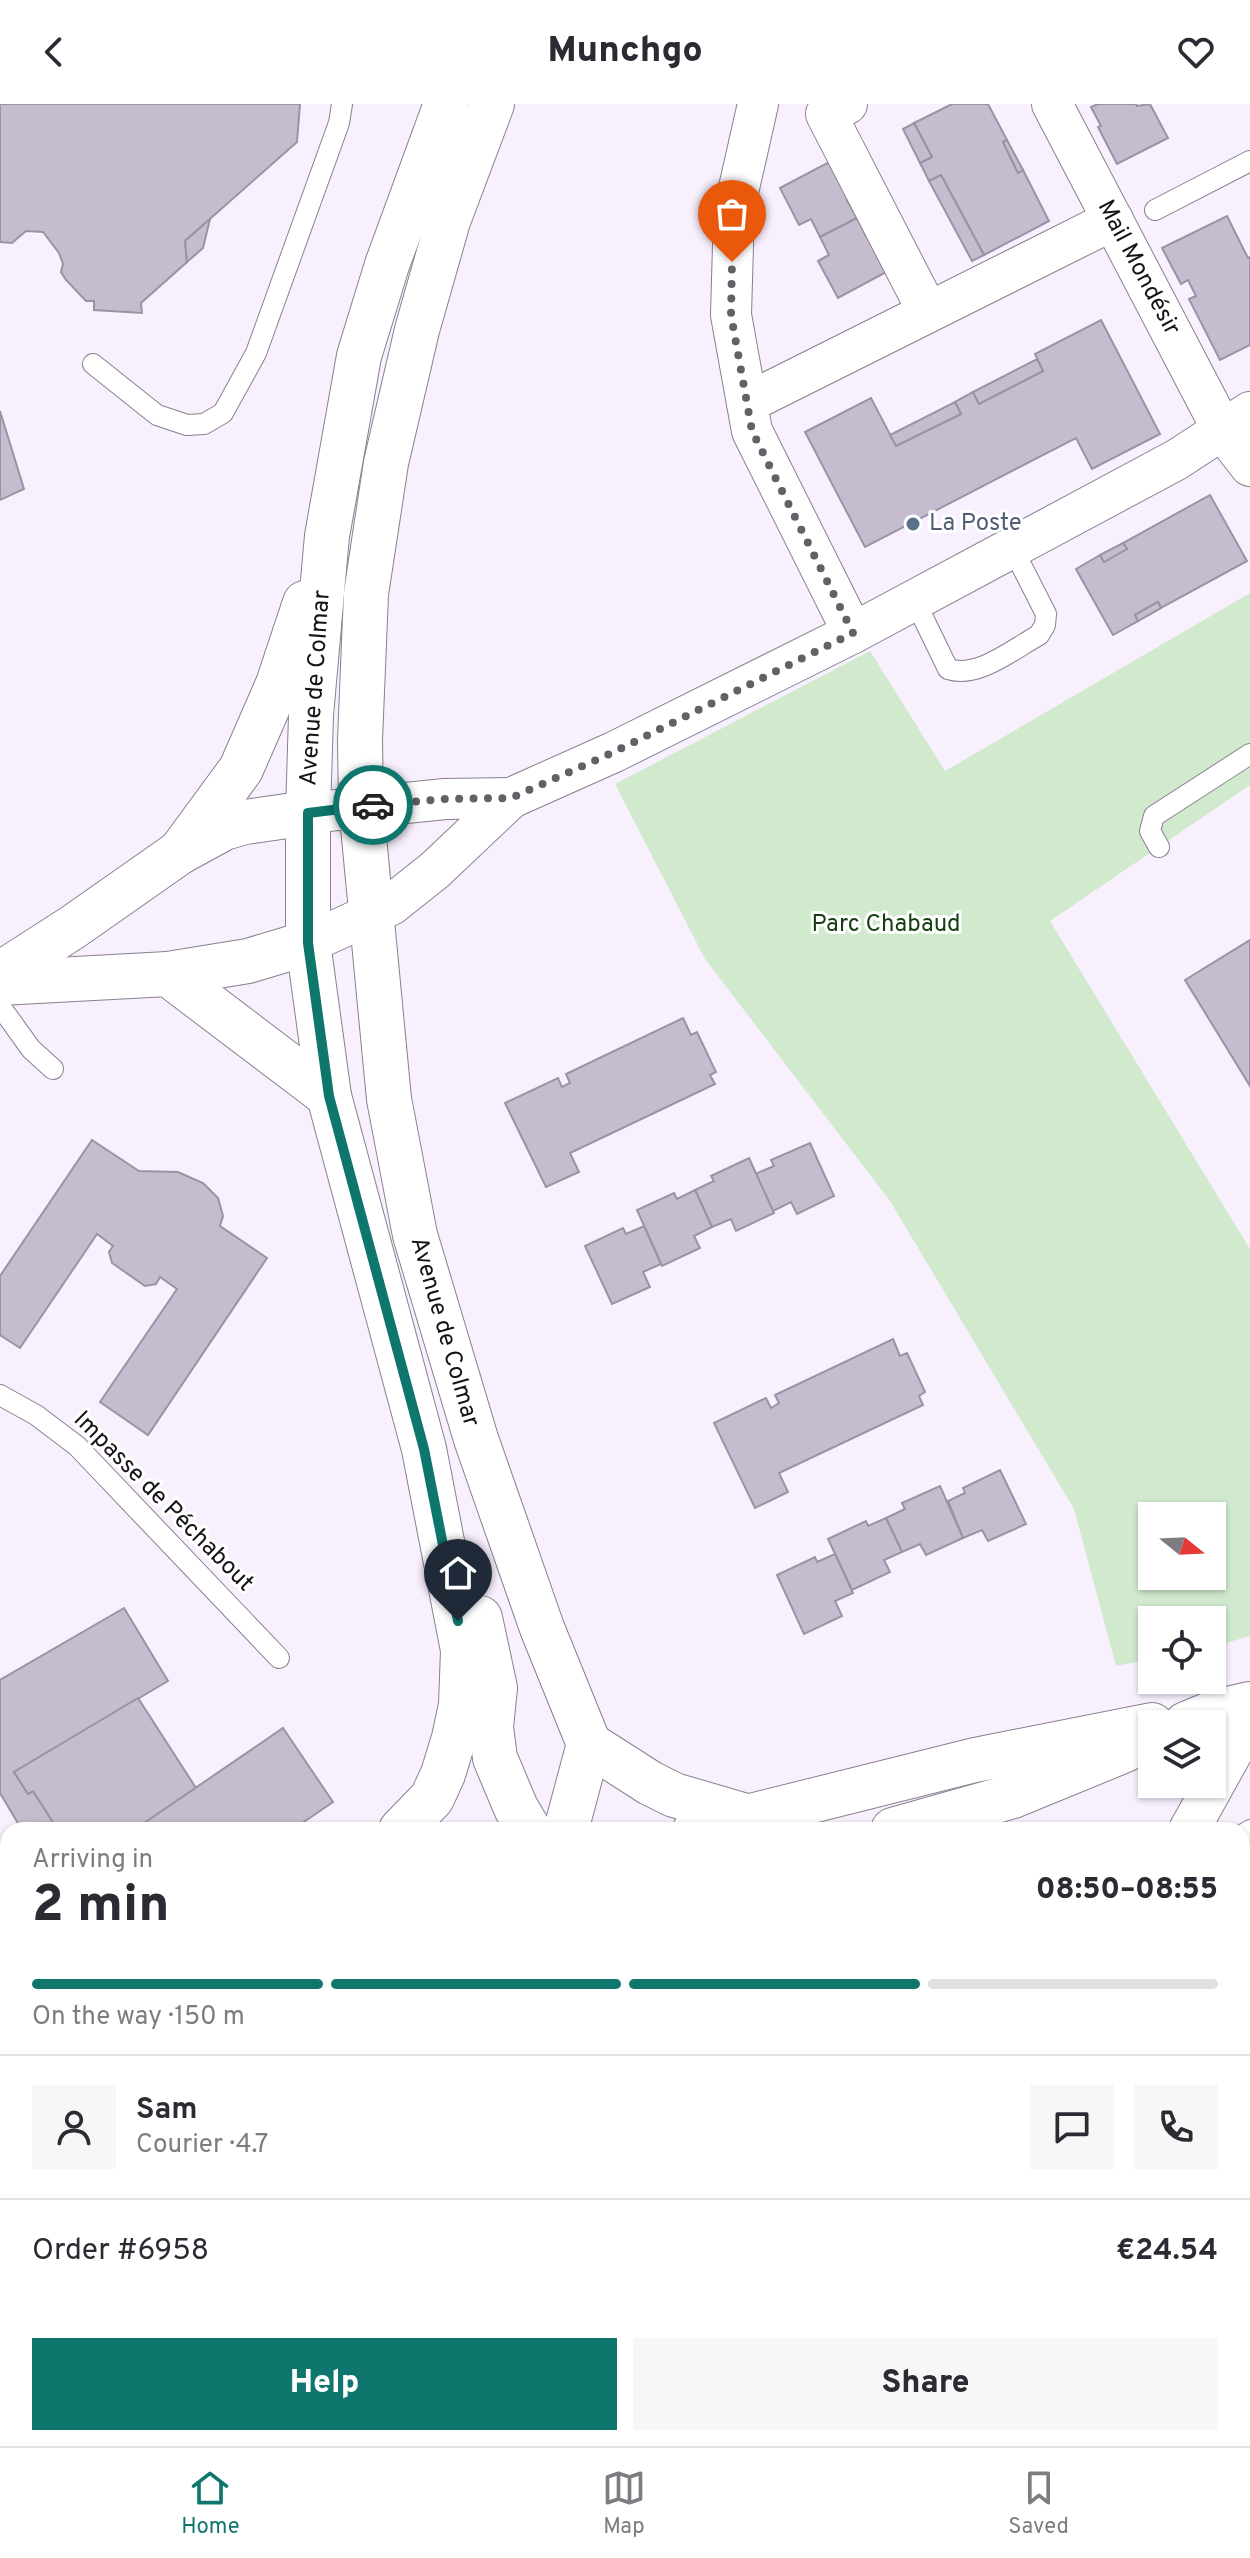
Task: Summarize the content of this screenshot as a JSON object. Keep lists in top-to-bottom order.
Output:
{
  "streets": {
    "main road": ["Avenue de Colmar"],
    "street": ["Mail Mondésir"],
    "lane": ["Impasse de Péchabout"]
  },
  "parks": ["Parc Chabaud"],
  "places": ["La Poste"],
  "north": "right",
  "page": {
    "header": "Munchgo",
    "heading": ["2 min", "Arriving in", "08:50–08:55"],
    "panel": [
      "Sam",
      "Courier · 4.7",
      "Order #6958",
      "€24.54"
    ],
    "bar": "On the way · 150 m",
    "buttons": ["Help", "Share"],
    "tabs": ["Home", "Map", "Saved"]
  }
}
